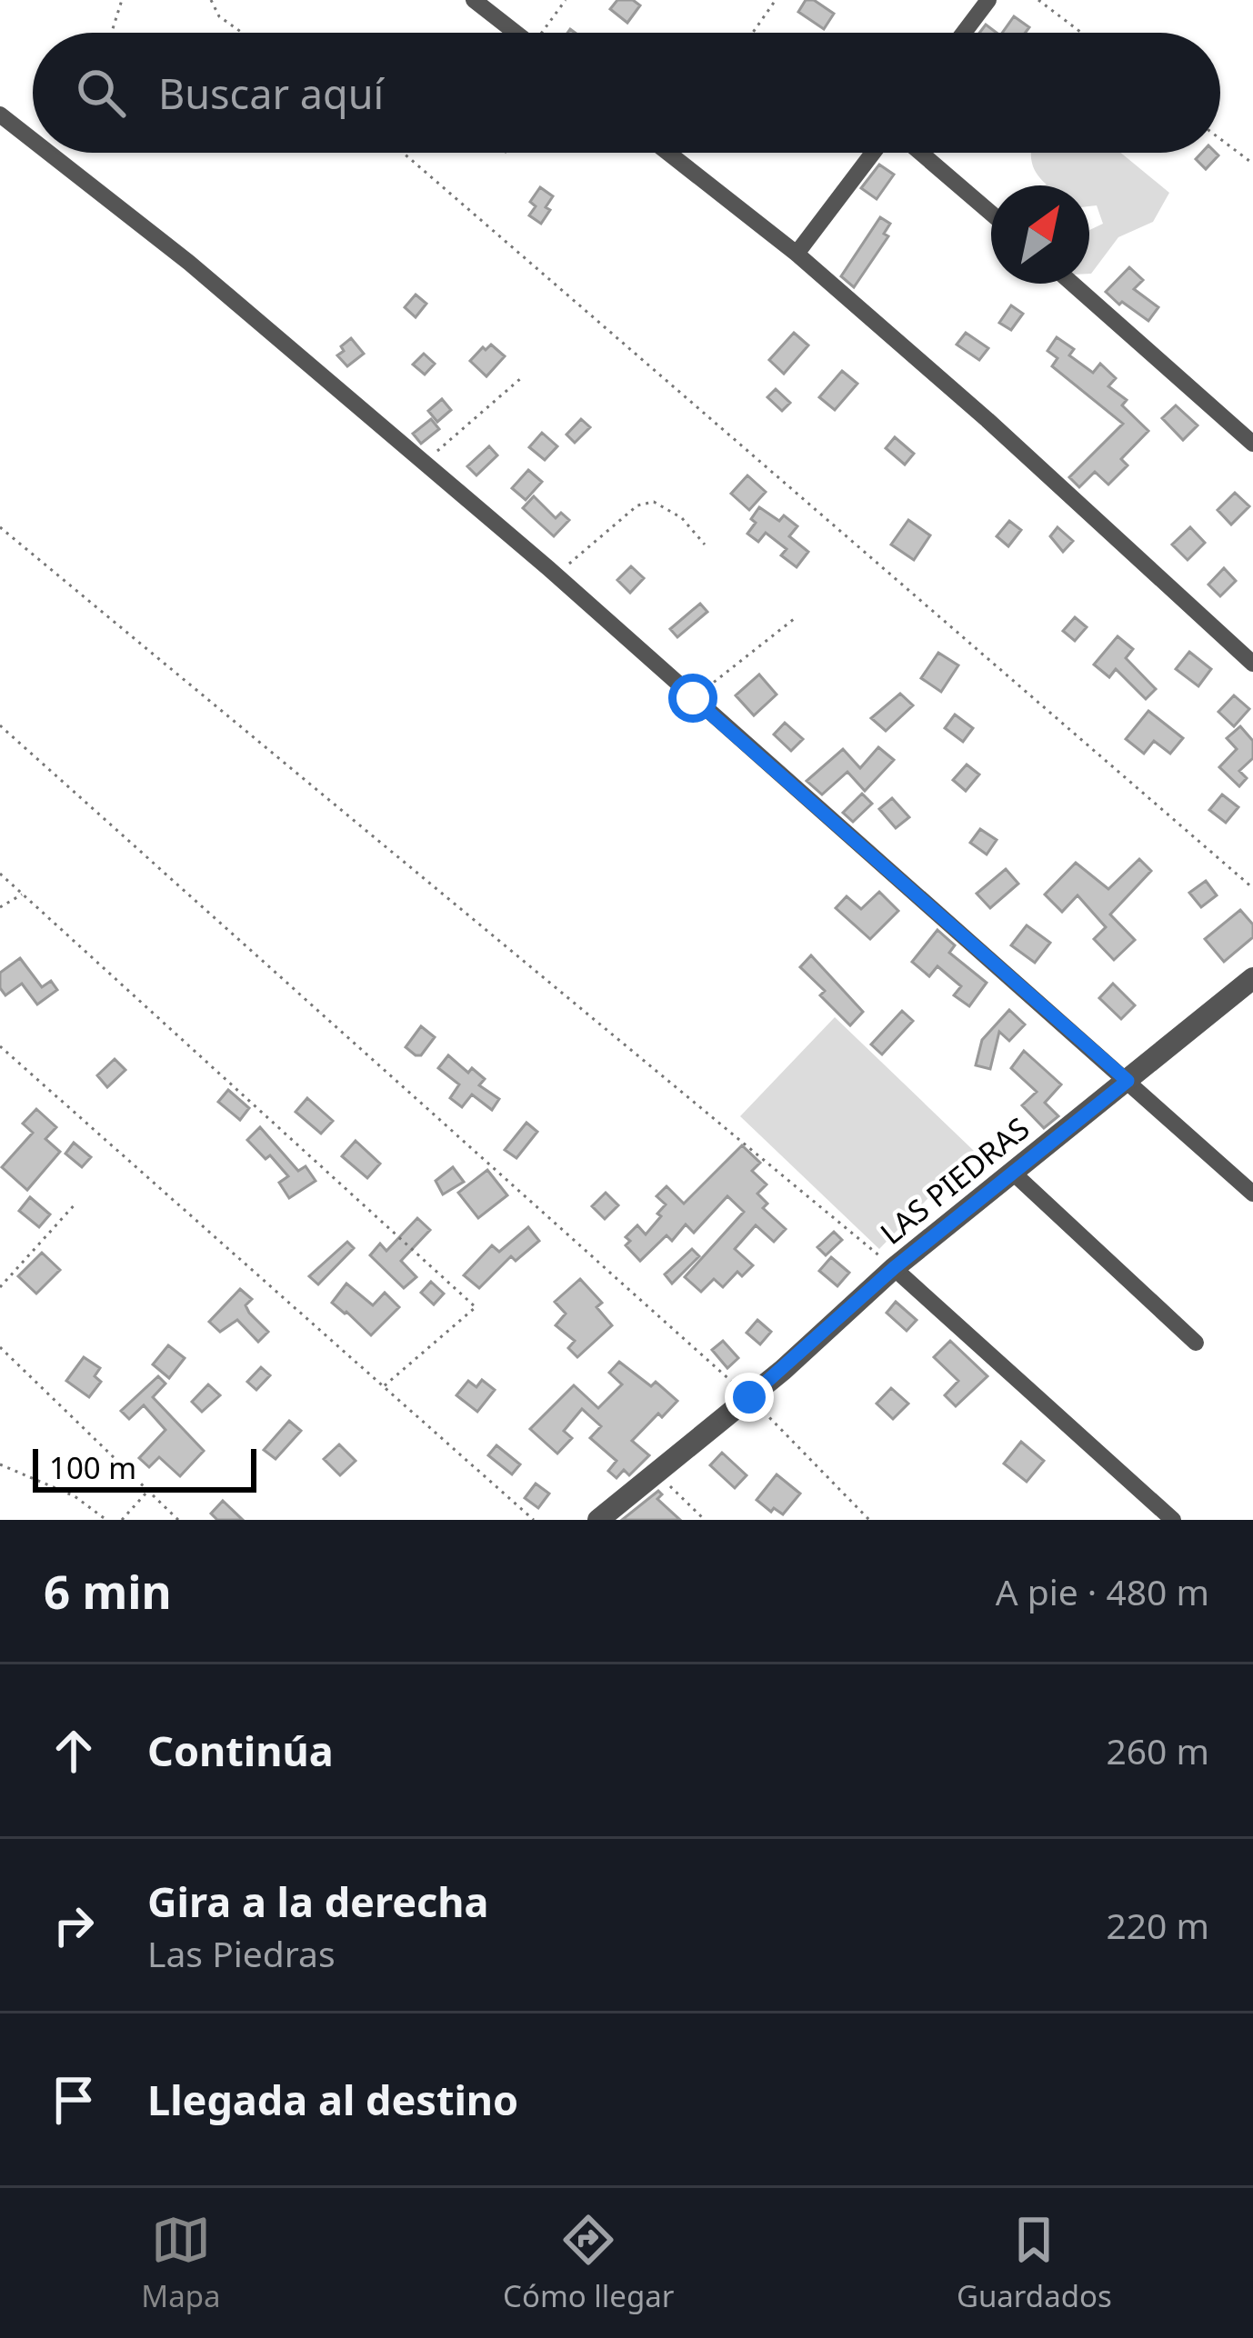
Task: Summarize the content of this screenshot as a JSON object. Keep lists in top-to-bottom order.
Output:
{
  "streets": {
    "street": ["LAS PIEDRAS"]
  },
  "scale_bar": "100 m",
  "north": "top right",
  "page": {
    "search": "Buscar aquí",
    "scale": "100 m",
    "heading": ["6 min", "A pie · 480 m"],
    "list": [
      ["Continúa", "260 m"],
      ["Gira a la derecha", "Las Piedras", "220 m"],
      "Llegada al destino"
    ],
    "nav": ["Mapa", "Cómo llegar", "Guardados"]
  }
}
